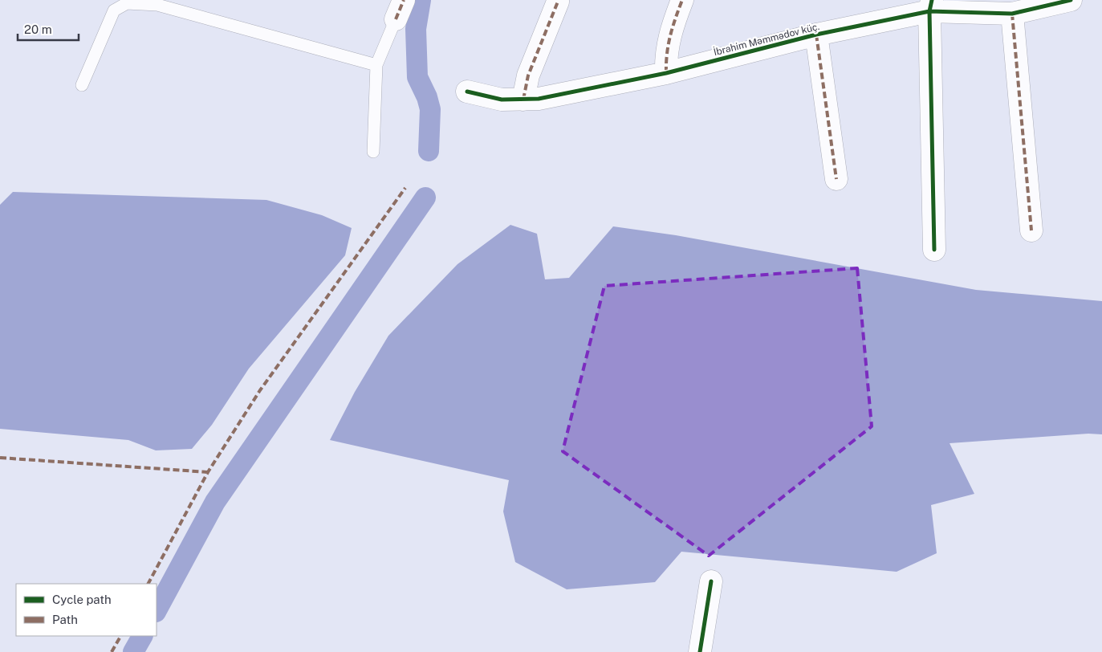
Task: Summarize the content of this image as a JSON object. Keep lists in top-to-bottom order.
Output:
{
  "streets": {
    "street": ["İbrahim Məmmədov küç."]
  },
  "legend": ["Cycle path", "Path"],
  "scale_bar": "20 m"
}
